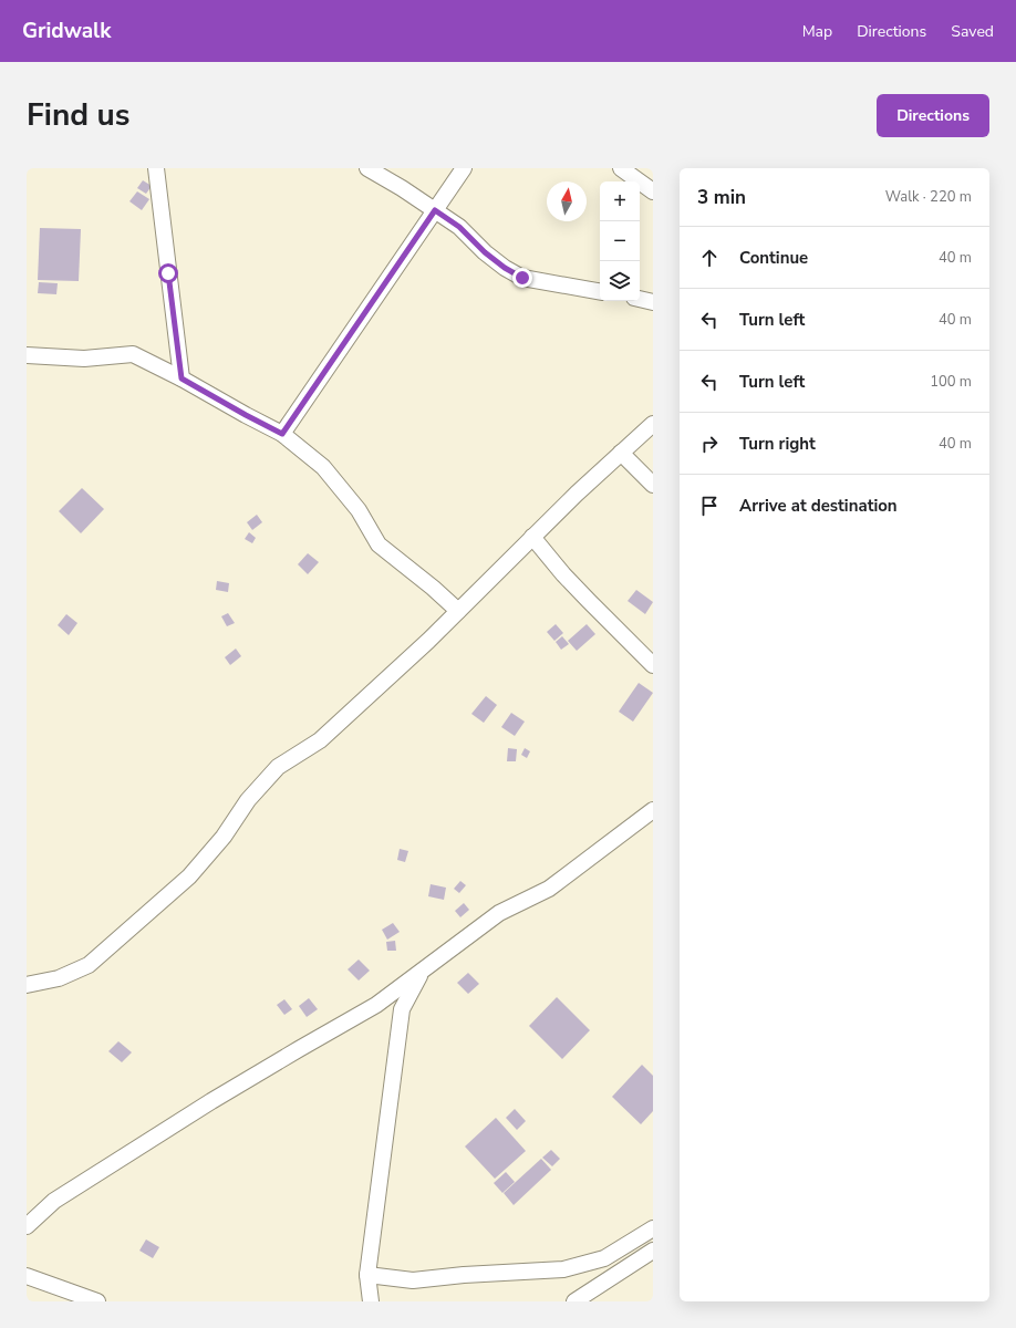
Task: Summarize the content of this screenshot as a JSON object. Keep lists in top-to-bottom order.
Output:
{
  "north": "top",
  "page": {
    "header": "Gridwalk",
    "nav": ["Map", "Directions", "Saved"],
    "title": "Find us",
    "buttons": "Directions",
    "heading": ["3 min", "Walk · 220 m"],
    "map_buttons": ["+", "−"],
    "list": [
      ["Continue", "40 m"],
      ["Turn left", "40 m"],
      ["Turn left", "100 m"],
      ["Turn right", "40 m"],
      "Arrive at destination"
    ]
  }
}
